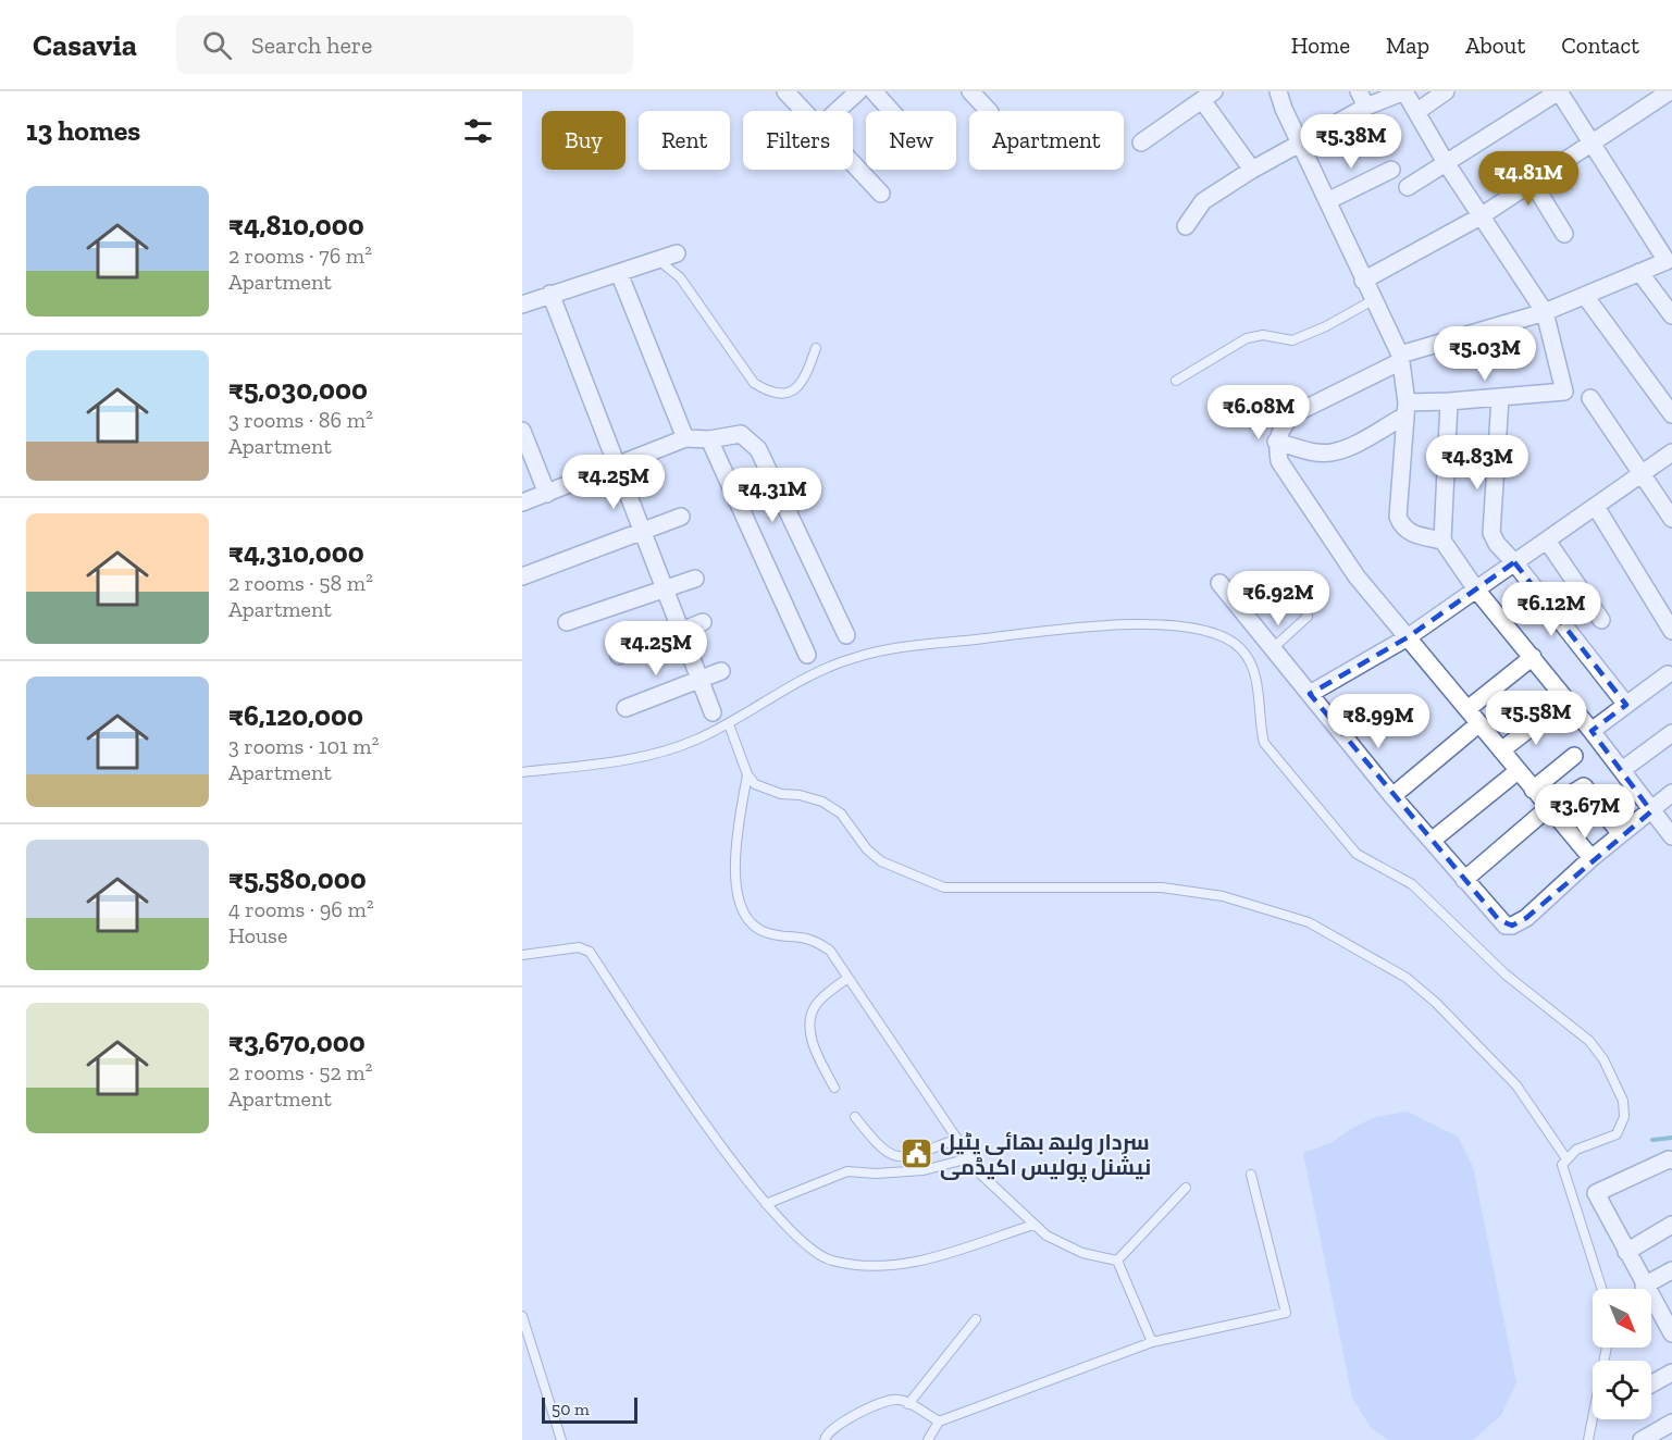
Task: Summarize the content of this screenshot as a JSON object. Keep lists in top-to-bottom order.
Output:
{
  "places": {
    "public building": ["سردار ولبھ بھائی پٹیل نیشنل پولیس اکیڈمی"]
  },
  "scale_bar": "50 m",
  "north": "bottom right",
  "page": {
    "header": "Casavia",
    "search": "Search here",
    "nav": [
      "Home",
      "Map",
      "About",
      "Contact"
    ],
    "heading": "13 homes",
    "chip": [
      "Buy",
      "Rent",
      "Filters",
      "New",
      "Apartment"
    ],
    "price": [
      "₹5.38M",
      "₹4.81M",
      "₹5.03M",
      "₹6.08M",
      "₹4.83M",
      "₹4.25M",
      "₹4.31M",
      "₹6.92M",
      "₹6.12M",
      "₹4.25M",
      "₹5.58M",
      "₹8.99M",
      "₹3.67M"
    ],
    "list": [
      {
        "name": "₹4,810,000",
        "note": "2 rooms · 76 m² · Apartment"
      },
      {
        "name": "₹5,030,000",
        "note": "3 rooms · 86 m² · Apartment"
      },
      {
        "name": "₹4,310,000",
        "note": "2 rooms · 58 m² · Apartment"
      },
      {
        "name": "₹6,120,000",
        "note": "3 rooms · 101 m² · Apartment"
      },
      {
        "name": "₹5,580,000",
        "note": "4 rooms · 96 m² · House"
      },
      {
        "name": "₹3,670,000",
        "note": "2 rooms · 52 m² · Apartment"
      }
    ],
    "scale": "50 m"
  }
}
